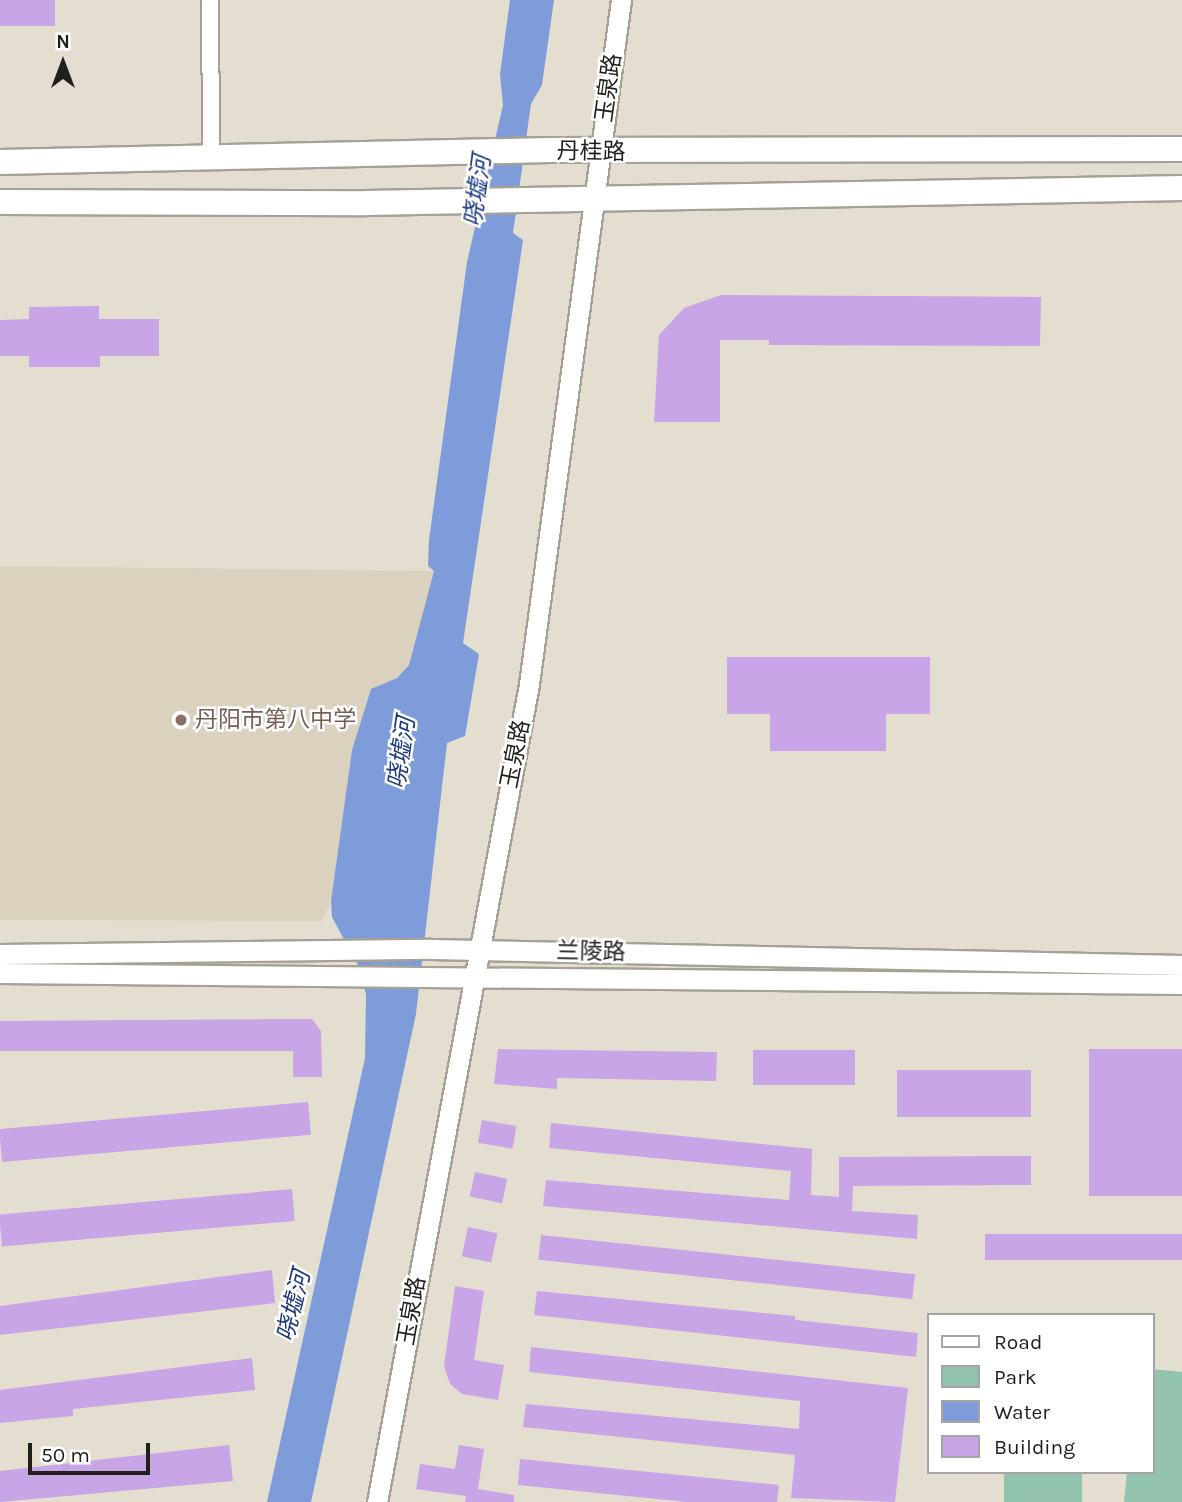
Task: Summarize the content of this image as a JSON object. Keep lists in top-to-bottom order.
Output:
{
  "streets": {
    "main road": ["丹桂路"],
    "street": ["玉泉路", "兰陵路"]
  },
  "crossings": [
    ["玉泉路", "丹桂路"],
    ["玉泉路", "兰陵路"]
  ],
  "water": ["哓墟河"],
  "places": ["丹阳市第八中学"],
  "legend": [
    "Road",
    "Park",
    "Water",
    "Building"
  ],
  "scale_bar": "50 m",
  "north": "top"
}
